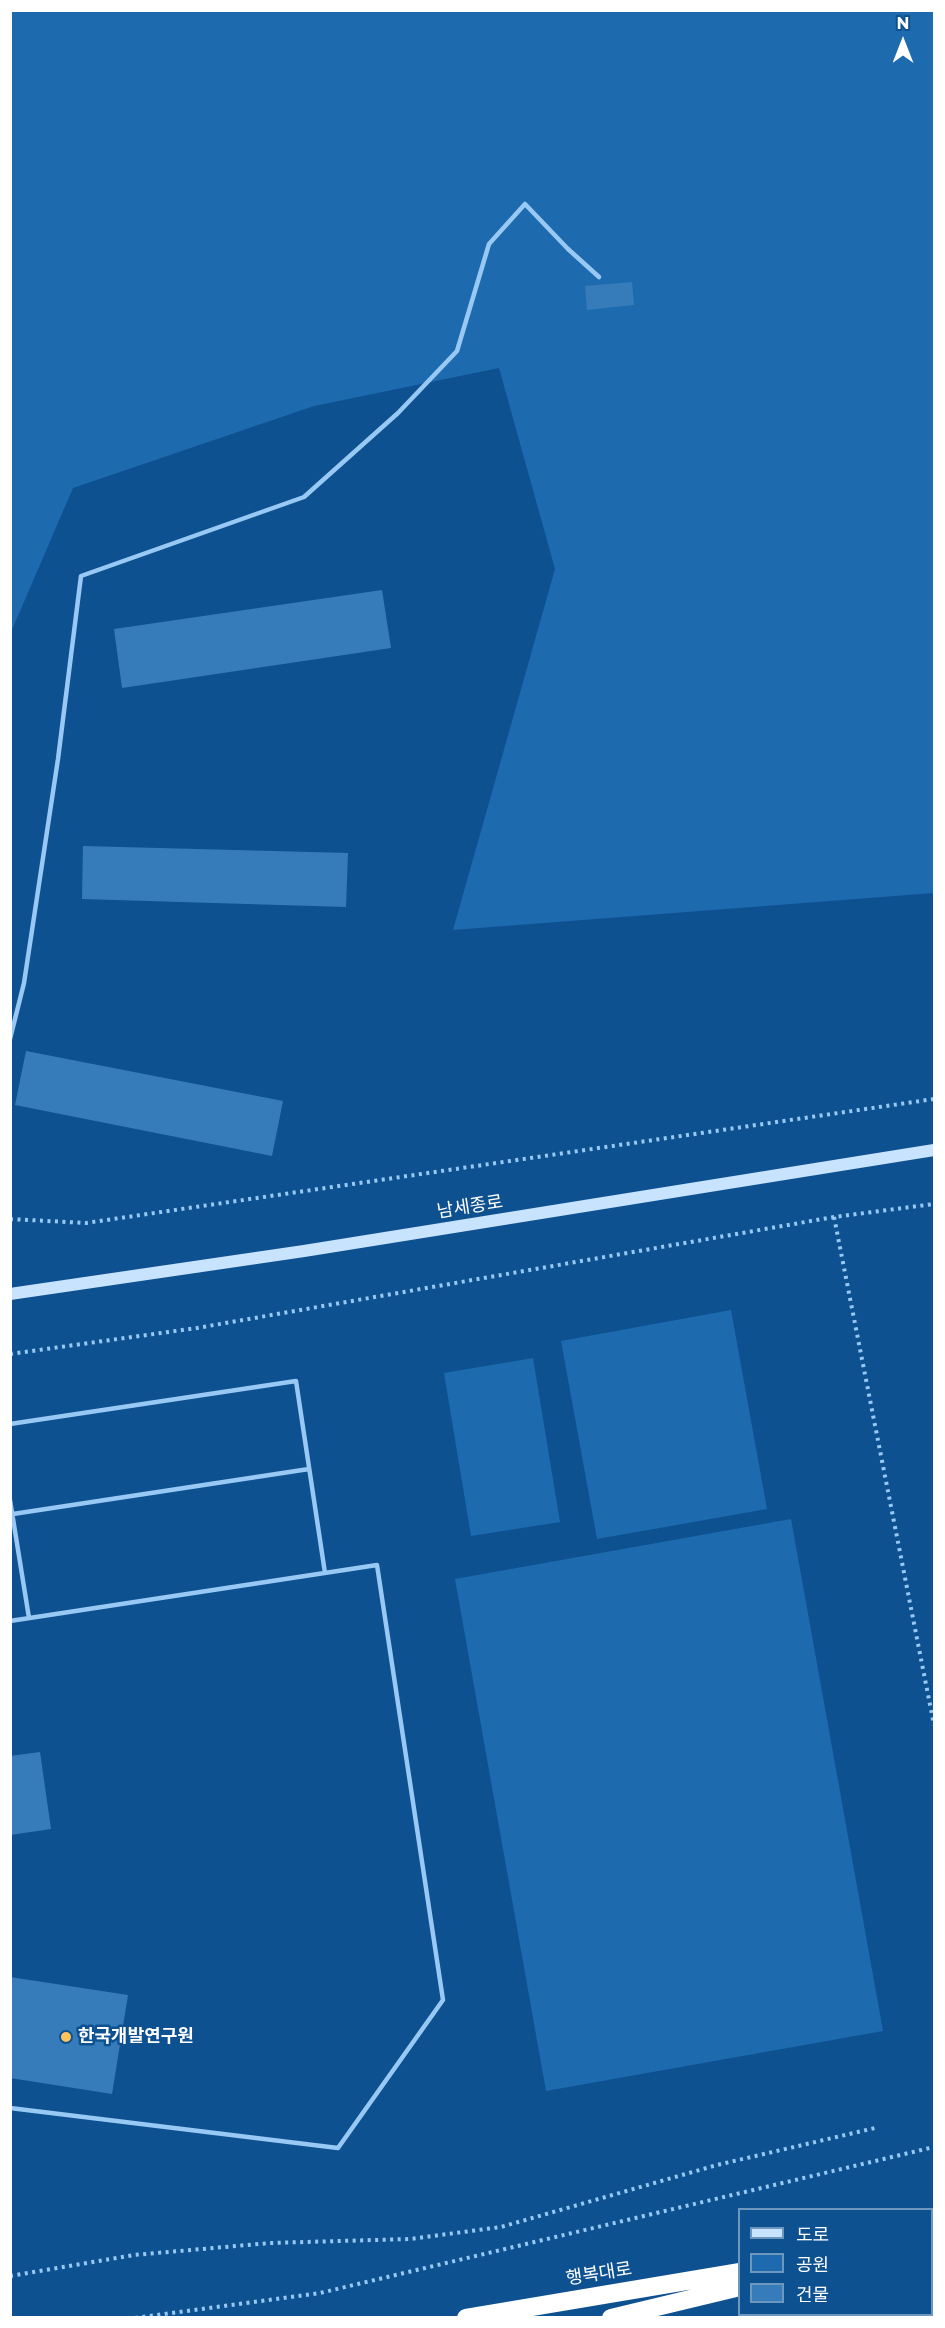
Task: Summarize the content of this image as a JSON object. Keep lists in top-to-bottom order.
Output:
{
  "streets": {
    "highway": ["행복대로"],
    "street": ["남세종로"]
  },
  "places": ["한국개발연구원"],
  "legend": ["도로", "공원", "건물"],
  "north": "top"
}
